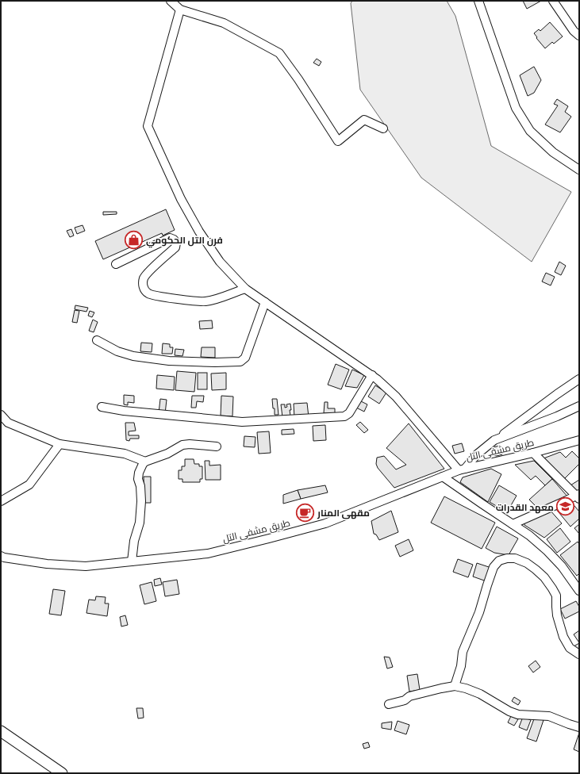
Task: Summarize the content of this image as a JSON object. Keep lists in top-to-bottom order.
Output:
{
  "streets": {
    "street": ["طريق مشفى التل"]
  },
  "places": {
    "shop": ["فرن التل الحكومي"],
    "school or university": ["معهد القدرات"],
    "cafe": ["مقهى المنار"]
  }
}
